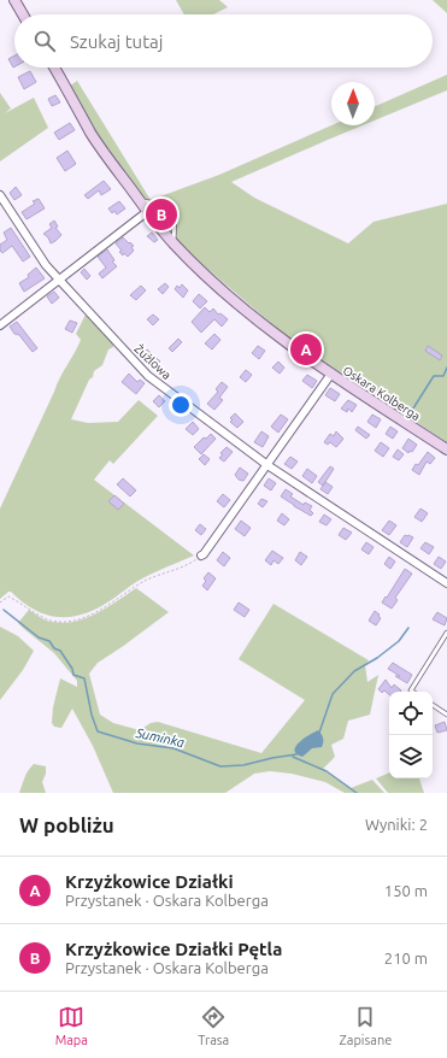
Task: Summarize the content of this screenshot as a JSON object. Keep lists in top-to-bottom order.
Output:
{
  "streets": {
    "main road": ["Oskara Kolberga"],
    "street": ["Żużlowa"]
  },
  "water": ["Suminka"],
  "north": "top",
  "page": {
    "search": "Szukaj tutaj",
    "pins": ["B", "A"],
    "heading": ["W pobliżu", "Wyniki: 2"],
    "list": [
      {
        "mark": "A",
        "name": "Krzyżkowice Działki",
        "note": "Przystanek · Oskara Kolberga",
        "value": "150 m"
      },
      {
        "mark": "B",
        "name": "Krzyżkowice Działki Pętla",
        "note": "Przystanek · Oskara Kolberga",
        "value": "210 m"
      }
    ],
    "nav": ["Mapa", "Trasa", "Zapisane"]
  }
}
